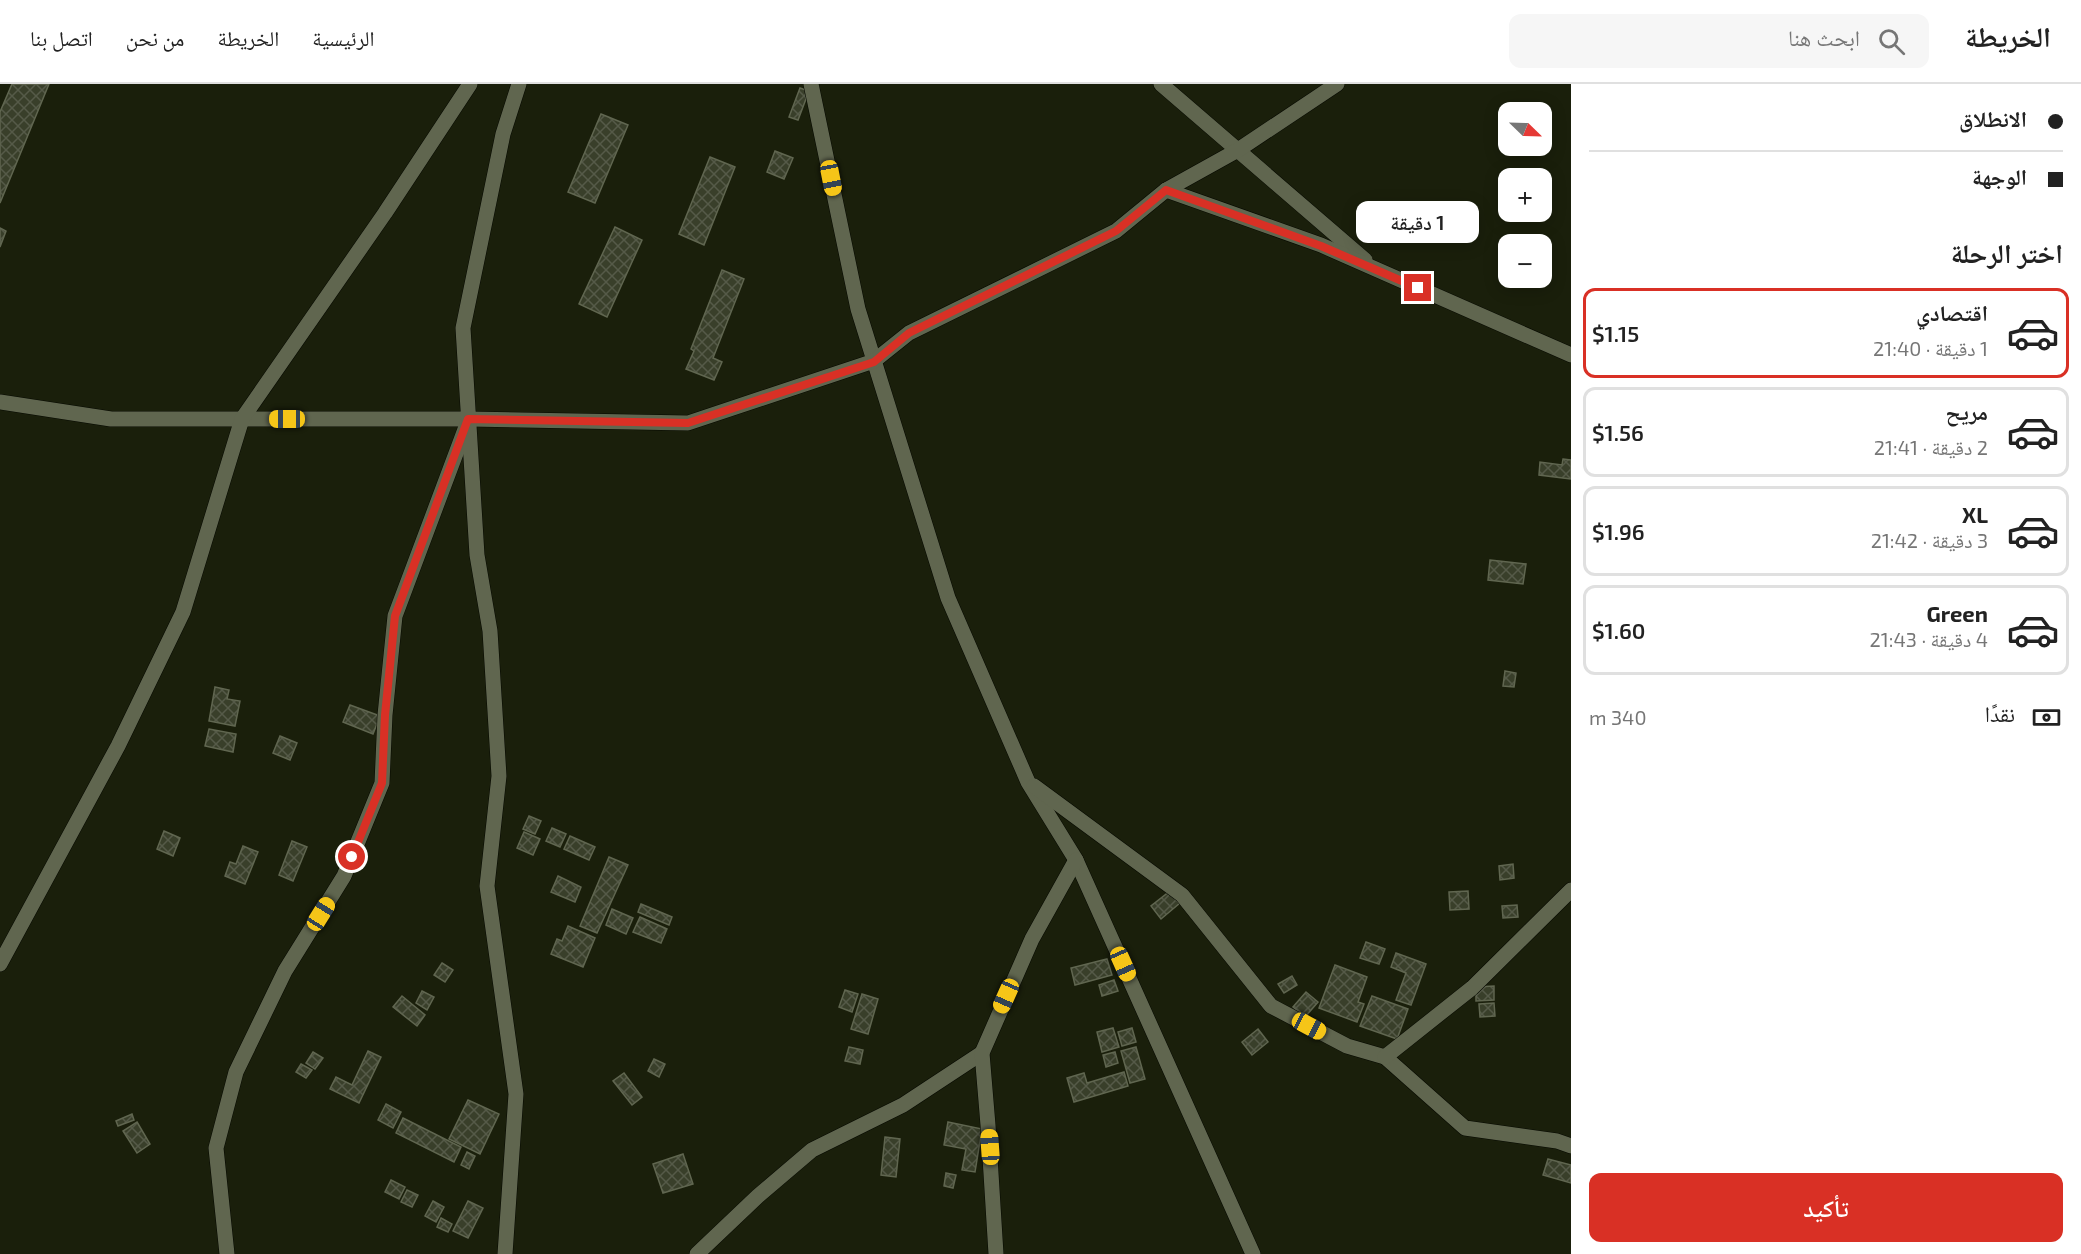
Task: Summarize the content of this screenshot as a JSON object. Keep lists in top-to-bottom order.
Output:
{
  "north": "bottom right",
  "page": {
    "header": "الخريطة",
    "search": "ابحث هنا",
    "nav": [
      "الرئيسية",
      "الخريطة",
      "من نحن",
      "اتصل بنا"
    ],
    "banner": ["الانطلاق", "الوجهة"],
    "map_buttons": ["+", "−"],
    "bubble": "1 دقيقة",
    "heading": "اختر الرحلة",
    "list": [
      {
        "name": "اقتصادي",
        "note": "1 دقيقة · 21:40",
        "value": "$1.15"
      },
      {
        "name": "مريح",
        "note": "2 دقيقة · 21:41",
        "value": "$1.56"
      },
      {
        "name": "XL",
        "note": "3 دقيقة · 21:42",
        "value": "$1.96"
      },
      {
        "name": "Green",
        "note": "4 دقيقة · 21:43",
        "value": "$1.60"
      }
    ],
    "pay": ["نقدًا", "340 m"],
    "buttons": "تأكيد"
  }
}
